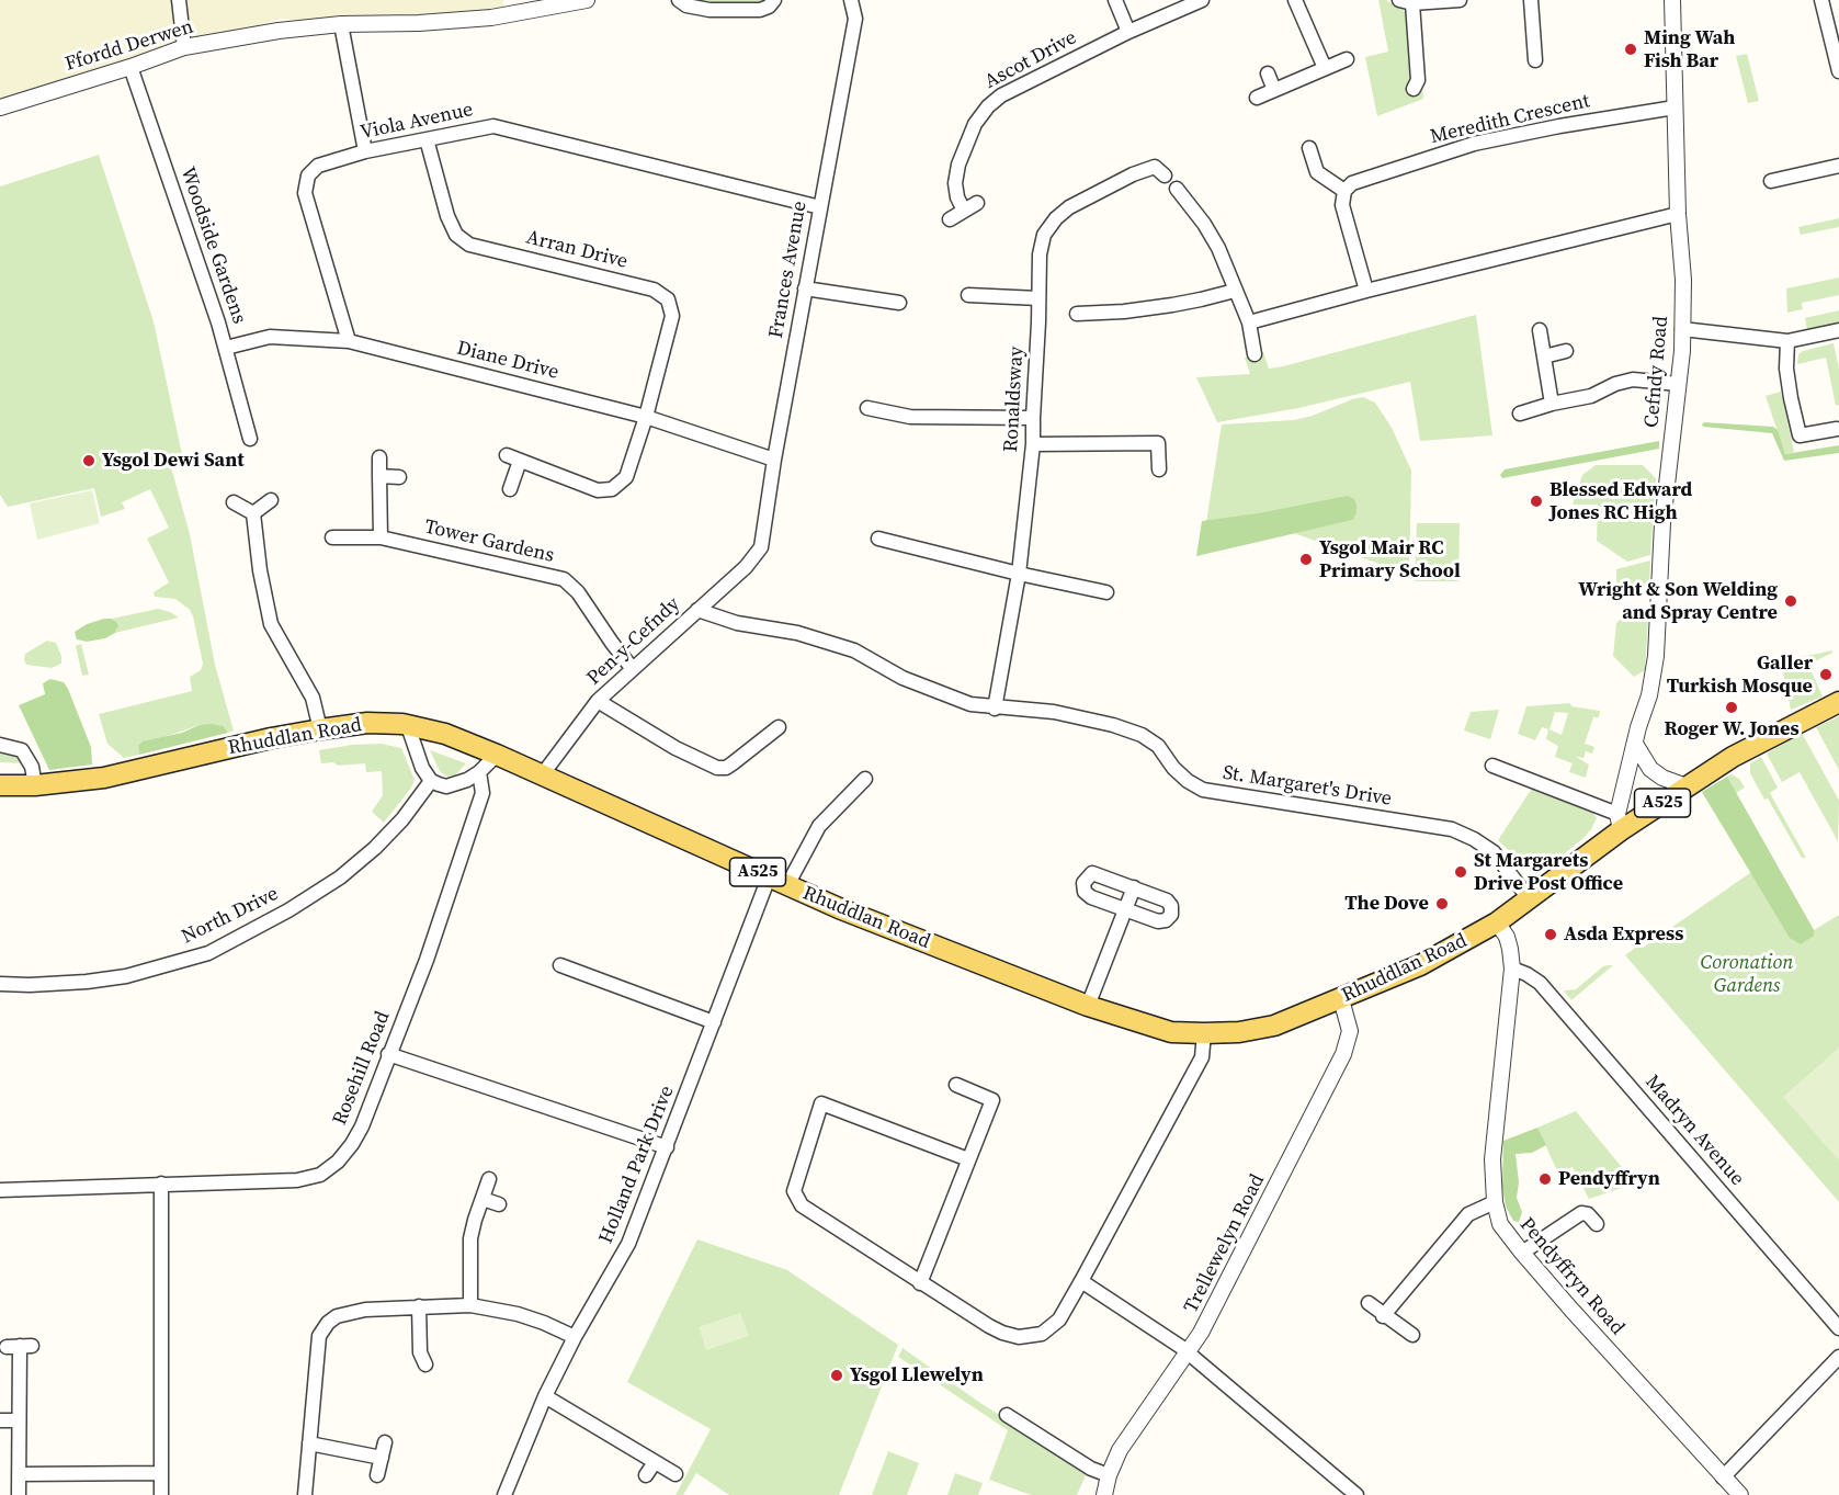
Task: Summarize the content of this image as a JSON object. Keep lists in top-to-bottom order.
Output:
{
  "streets": {
    "main road": ["Rhuddlan Road", "A525"],
    "street": [
      "Ffordd Derwen",
      "Ascot Drive",
      "Meredith Crescent",
      "Viola Avenue",
      "Woodside Gardens",
      "Arran Drive",
      "Frances Avenue",
      "Diane Drive",
      "Cefndy Road",
      "Ronaldsway",
      "Tower Gardens",
      "Pen-y-Cefndy",
      "St. Margaret's Drive",
      "North Drive",
      "Rosehill Road",
      "Madryn Avenue",
      "Holland Park Drive",
      "Trellewelyn Road",
      "Pendyffryn Road"
    ]
  },
  "crossings": [
    ["Ffordd Derwen", "Woodside Gardens"],
    ["Meredith Crescent", "Cefndy Road"],
    ["Viola Avenue", "Arran Drive"],
    ["Viola Avenue", "Frances Avenue"],
    ["Viola Avenue", "Diane Drive"],
    ["Woodside Gardens", "Diane Drive"],
    ["Arran Drive", "Diane Drive"],
    ["Frances Avenue", "Diane Drive"],
    ["Frances Avenue", "Pen-y-Cefndy"],
    ["Cefndy Road", "A525"],
    ["Ronaldsway", "St. Margaret's Drive"],
    ["Tower Gardens", "Pen-y-Cefndy"],
    ["Pen-y-Cefndy", "Rhuddlan Road"],
    ["Pen-y-Cefndy", "St. Margaret's Drive"],
    ["Rhuddlan Road", "A525"],
    ["Rhuddlan Road", "Holland Park Drive"],
    ["Rhuddlan Road", "Trellewelyn Road"],
    ["Rhuddlan Road", "Pendyffryn Road"],
    ["St. Margaret's Drive", "A525"],
    ["A525", "Pendyffryn Road"],
    ["Madryn Avenue", "Pendyffryn Road"]
  ],
  "parks": ["Coronation Gardens"],
  "places": [
    "Ming Wah Fish Bar",
    "Ysgol Dewi Sant",
    "Blessed Edward Jones RC High",
    "Ysgol Mair RC Primary School",
    "Wright & Son Welding and Spray Centre",
    "Galler Turkish Mosque",
    "Roger W. Jones",
    "St Margarets Drive Post Office",
    "The Dove",
    "Asda Express",
    "Pendyffryn",
    "Ysgol Llewelyn"
  ]
}
